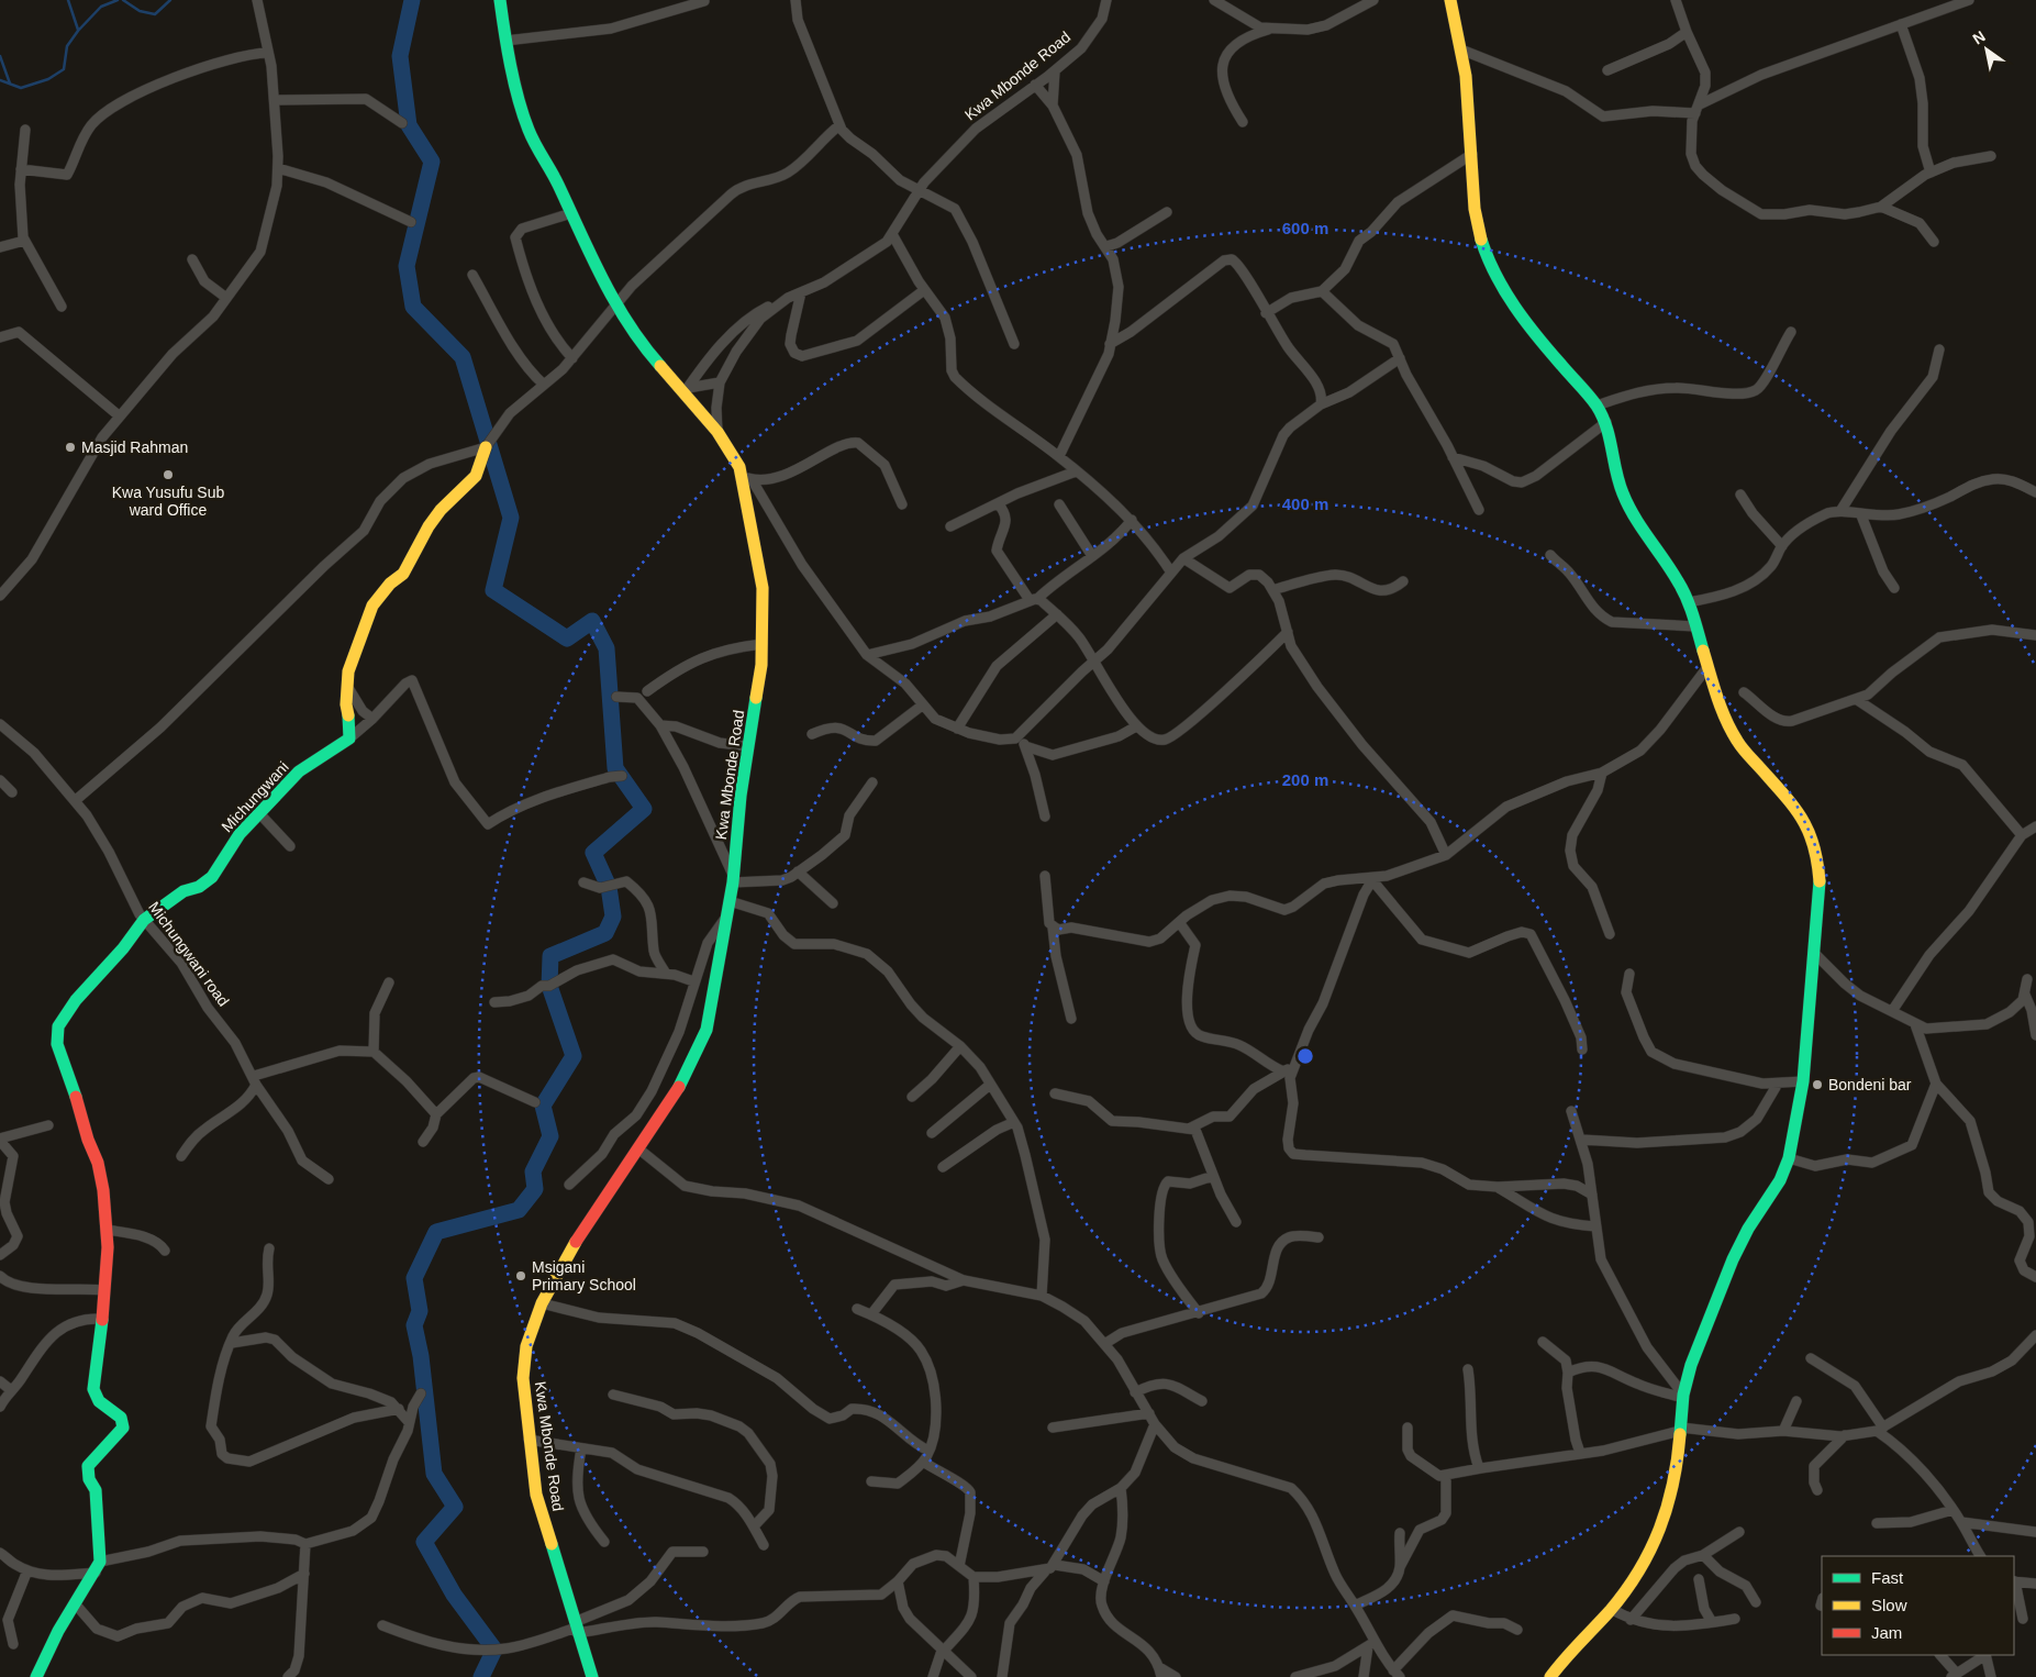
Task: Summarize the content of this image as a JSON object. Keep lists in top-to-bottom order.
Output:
{
  "streets": {
    "street": ["Kwa Mbonde Road", "Michungwani", "Michungwani road"]
  },
  "crossings": [
    ["Michungwani", "Michungwani road"]
  ],
  "places": [
    "Masjid Rahman",
    "Kwa Yusufu Sub ward Office",
    "Bondeni bar",
    "Msigani Primary School"
  ],
  "legend": ["Fast", "Slow", "Jam"],
  "north": "top left",
  "rings": ["600 m", "400 m", "200 m"]
}
